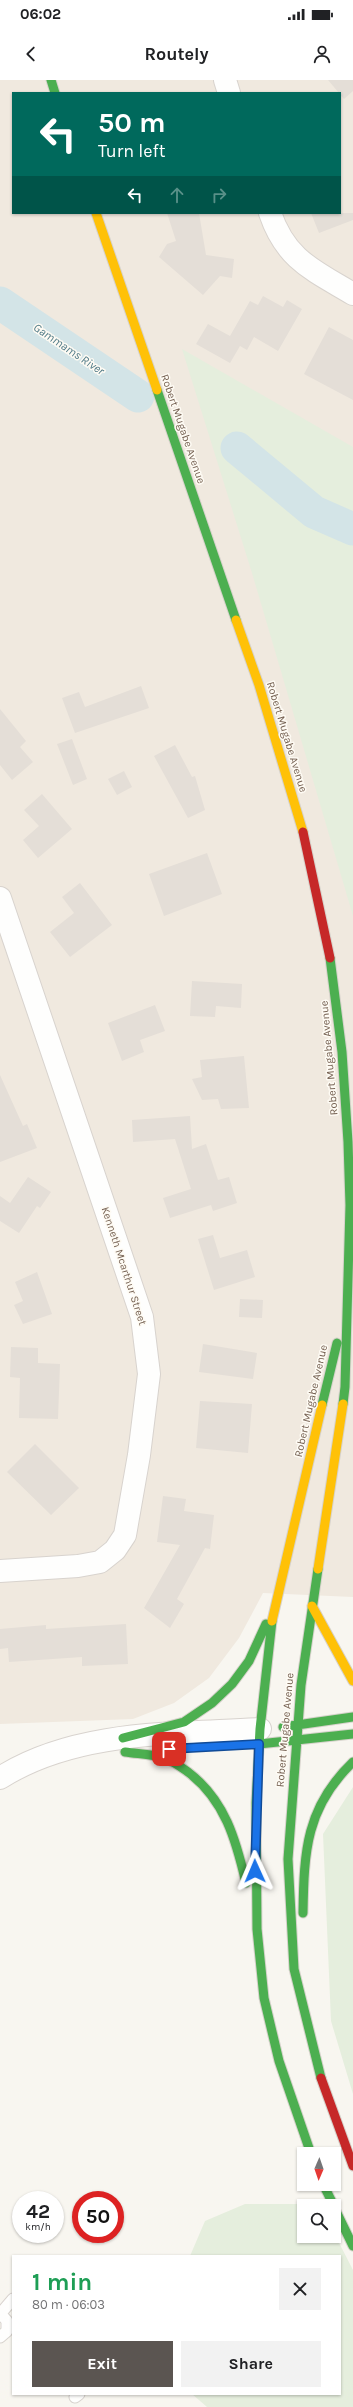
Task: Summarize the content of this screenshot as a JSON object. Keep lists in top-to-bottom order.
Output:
{
  "streets": {
    "main road": ["Robert Mugabe Avenue"],
    "street": ["Kenneth Mcarthur Street"]
  },
  "water": ["Gammams River"],
  "north": "bottom",
  "page": {
    "status": "06:02",
    "header": "Routely",
    "turn": ["50 m", "Turn left"],
    "speed": "42 km/h",
    "limit": "50",
    "heading": ["1 min", "80 m · 06:03"],
    "buttons": ["Exit", "Share"]
  }
}
